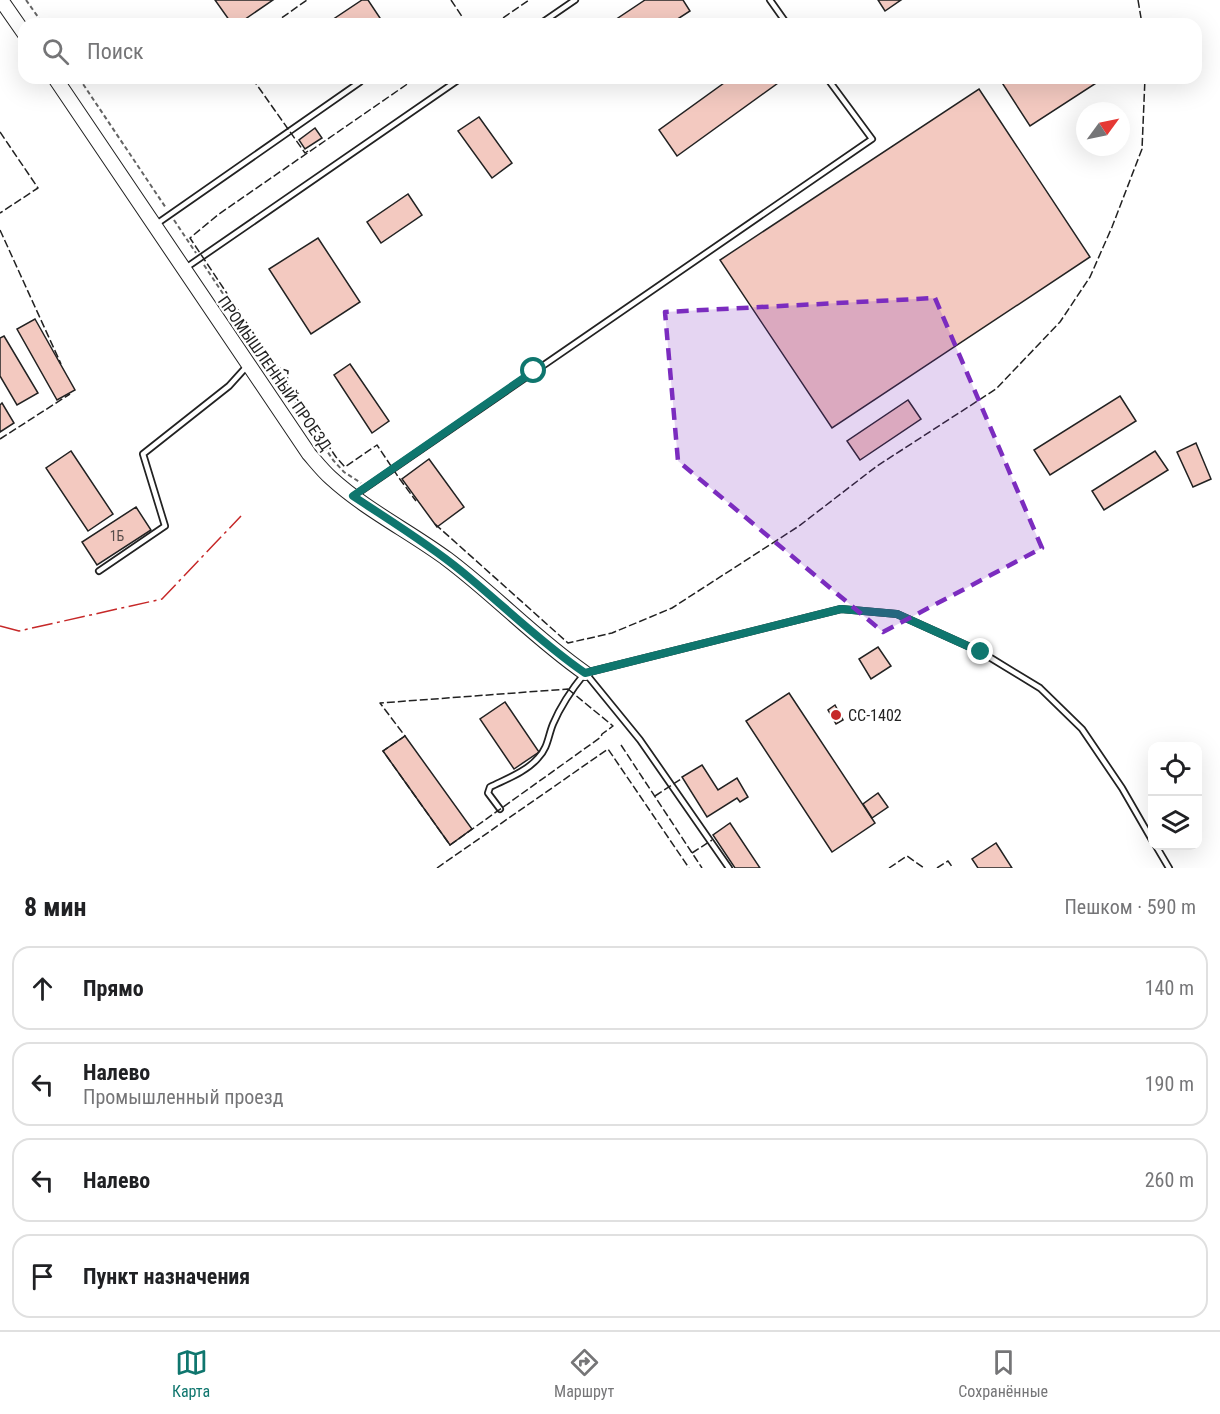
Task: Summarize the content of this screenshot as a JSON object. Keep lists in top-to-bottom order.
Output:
{
  "streets": {
    "street": ["ПРОМЫШЛЕННЫЙ ПРОЕЗД"]
  },
  "places": ["СС-1402"],
  "house_numbers": ["1Б"],
  "north": "top right",
  "page": {
    "search": "Поиск",
    "heading": ["8 мин", "Пешком · 590 m"],
    "list": [
      ["Прямо", "140 m"],
      ["Налево", "Промышленный проезд", "190 m"],
      ["Налево", "260 m"],
      "Пункт назначения"
    ],
    "nav": ["Карта", "Маршрут", "Сохранённые"]
  }
}
